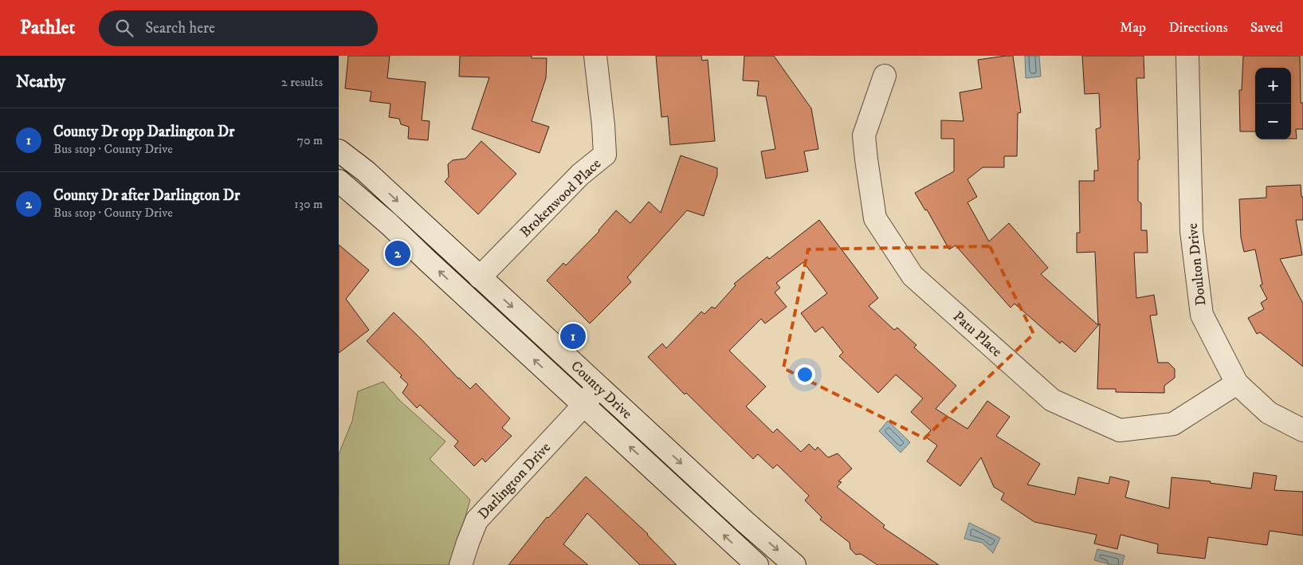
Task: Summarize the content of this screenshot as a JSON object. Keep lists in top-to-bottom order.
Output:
{
  "streets": {
    "street": [
      "Brokenwood Place",
      "Doulton Drive",
      "Patu Place",
      "County Drive",
      "Darlington Drive"
    ]
  },
  "crossings": [
    ["Brokenwood Place", "County Drive"],
    ["Doulton Drive", "Patu Place"],
    ["County Drive", "Darlington Drive"]
  ],
  "page": {
    "header": "Pathlet",
    "search": "Search here",
    "nav": ["Map", "Directions", "Saved"],
    "heading": ["Nearby", "2 results"],
    "map_buttons": ["+", "−"],
    "list": [
      {
        "mark": "1",
        "name": "County Dr opp Darlington Dr",
        "note": "Bus stop · County Drive",
        "value": "70 m"
      },
      {
        "mark": "2",
        "name": "County Dr after Darlington Dr",
        "note": "Bus stop · County Drive",
        "value": "130 m"
      }
    ],
    "pins": ["2", "1"]
  }
}
